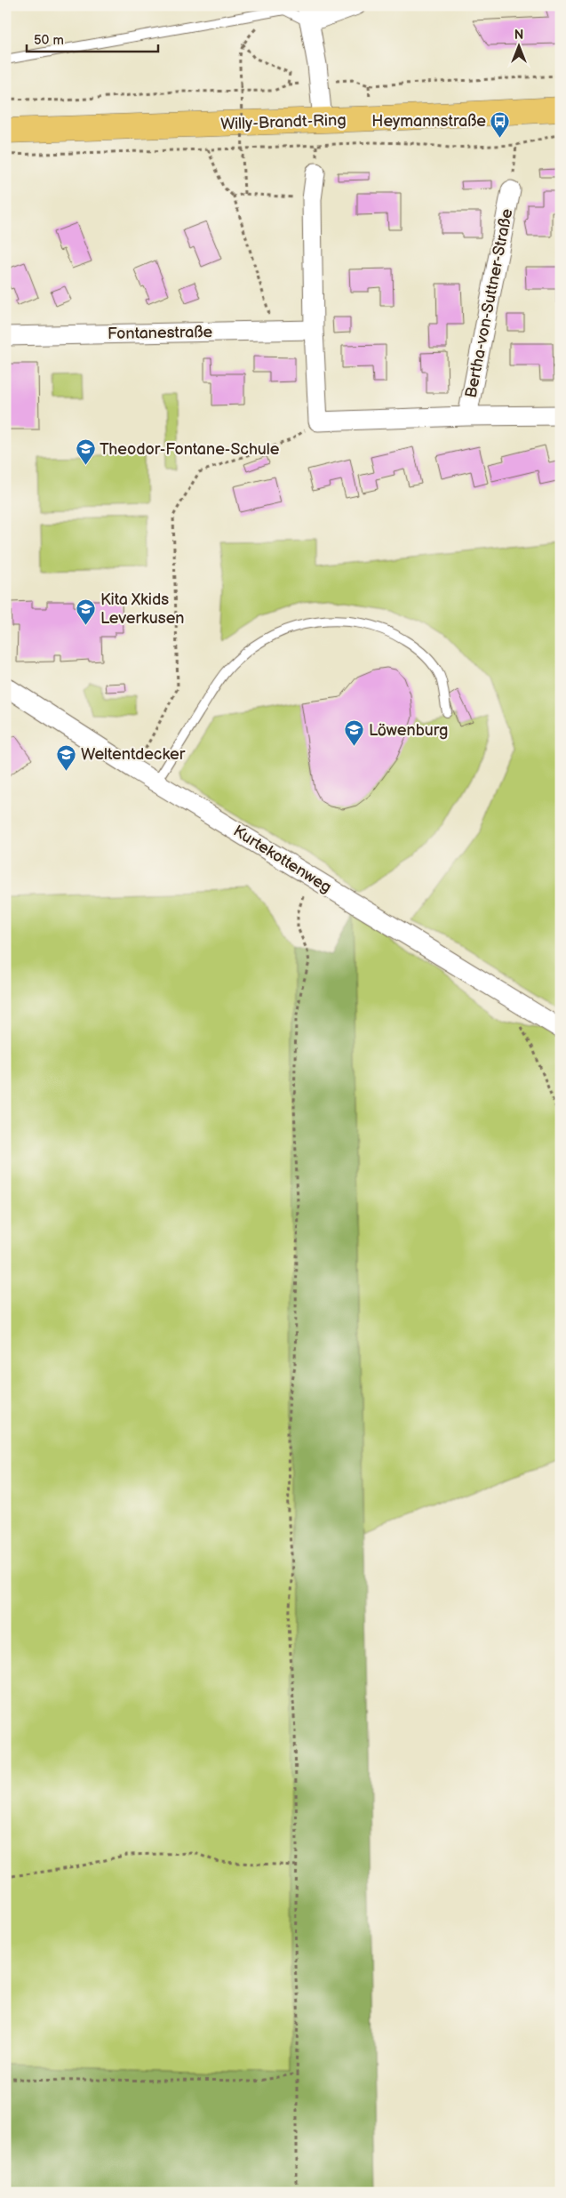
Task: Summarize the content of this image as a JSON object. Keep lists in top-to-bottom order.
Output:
{
  "streets": {
    "main road": ["Willy-Brandt-Ring"],
    "street": ["Bertha-von-Suttner-Straße", "Fontanestraße", "Kurtekottenweg"]
  },
  "places": {
    "bus stop": ["Heymannstraße"],
    "school or university": [
      "Theodor-Fontane-Schule",
      "Kita Xkids Leverkusen",
      "Löwenburg",
      "Weltentdecker"
    ]
  },
  "scale_bar": "50 m",
  "north": "top"
}
